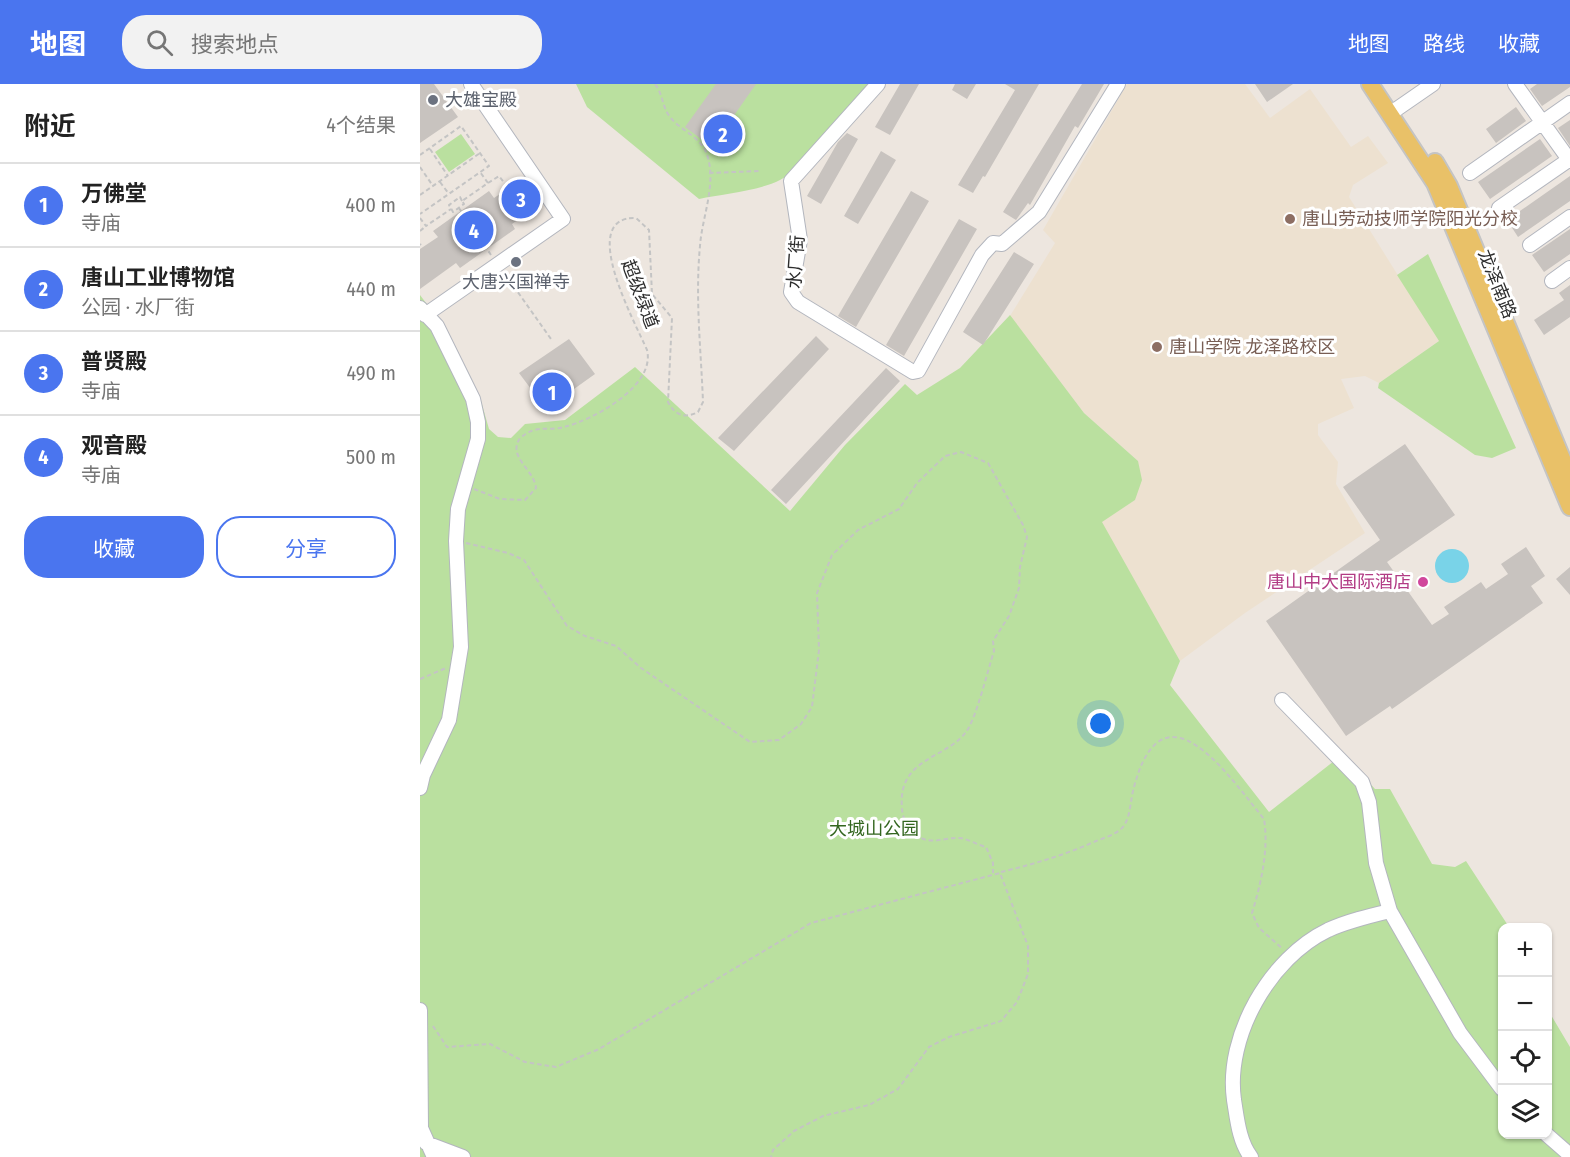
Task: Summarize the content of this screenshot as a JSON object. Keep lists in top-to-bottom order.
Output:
{
  "streets": {
    "main road": ["龙泽南路"],
    "street": ["水厂街"],
    "path": ["超级绿道"]
  },
  "parks": ["大城山公园"],
  "places": [
    "大雄宝殿",
    "唐山劳动技师学院阳光分校",
    "大唐兴国禅寺",
    "唐山学院 龙泽路校区",
    "唐山中大国际酒店"
  ],
  "page": {
    "header": "地图",
    "search": "搜索地点",
    "nav": ["地图", "路线", "收藏"],
    "heading": ["附近", "4个结果"],
    "pins": [
      "2",
      "3",
      "4",
      "1"
    ],
    "list": [
      {
        "mark": "1",
        "name": "万佛堂",
        "note": "寺庙",
        "value": "400 m"
      },
      {
        "mark": "2",
        "name": "唐山工业博物馆",
        "note": "公园 · 水厂街",
        "value": "440 m"
      },
      {
        "mark": "3",
        "name": "普贤殿",
        "note": "寺庙",
        "value": "490 m"
      },
      {
        "mark": "4",
        "name": "观音殿",
        "note": "寺庙",
        "value": "500 m"
      }
    ],
    "buttons": ["收藏", "分享"],
    "map_buttons": ["+", "−"]
  }
}
